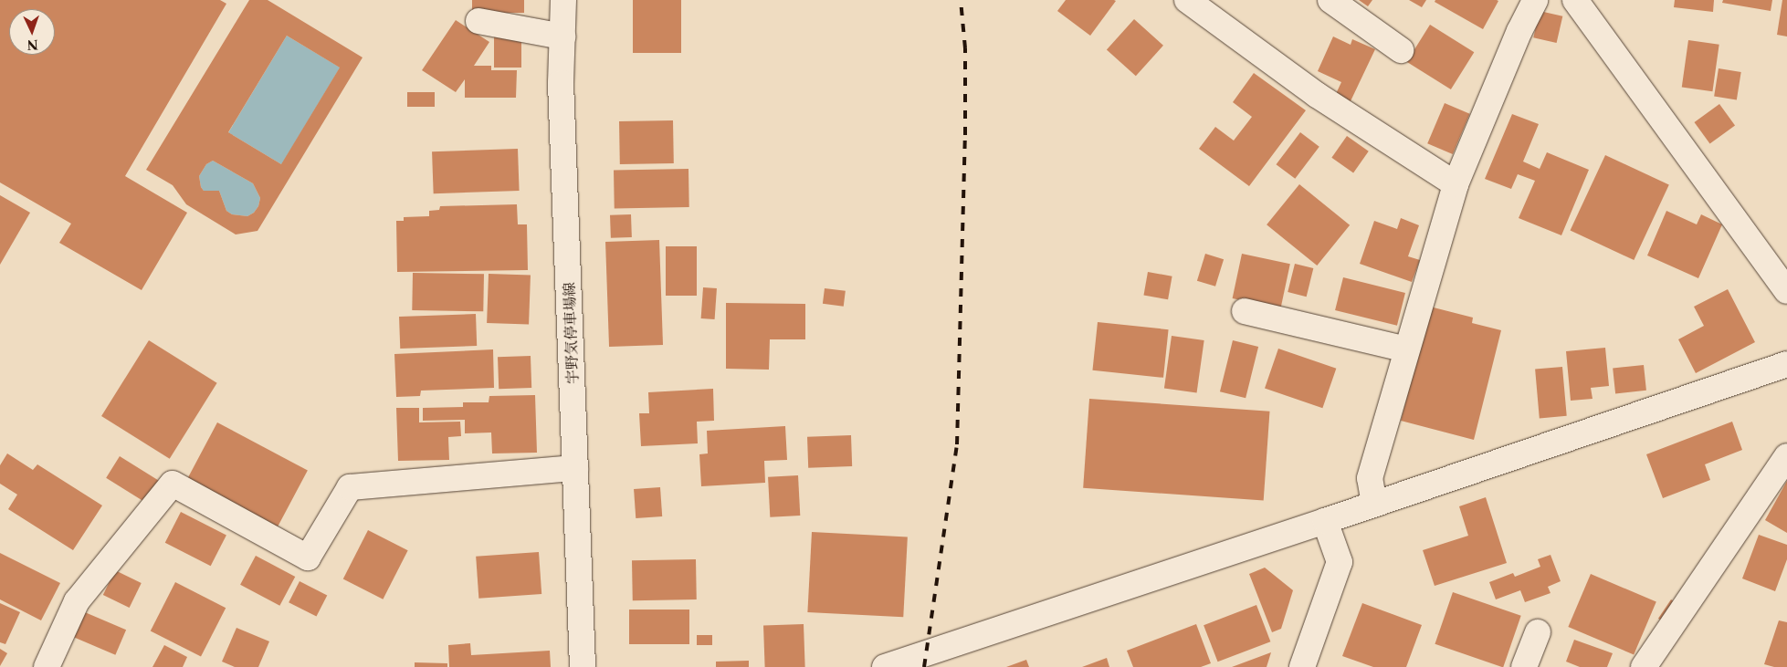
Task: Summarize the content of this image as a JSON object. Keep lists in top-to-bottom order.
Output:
{
  "streets": {
    "street": ["宇野気停車場線"]
  },
  "north": "bottom"
}
